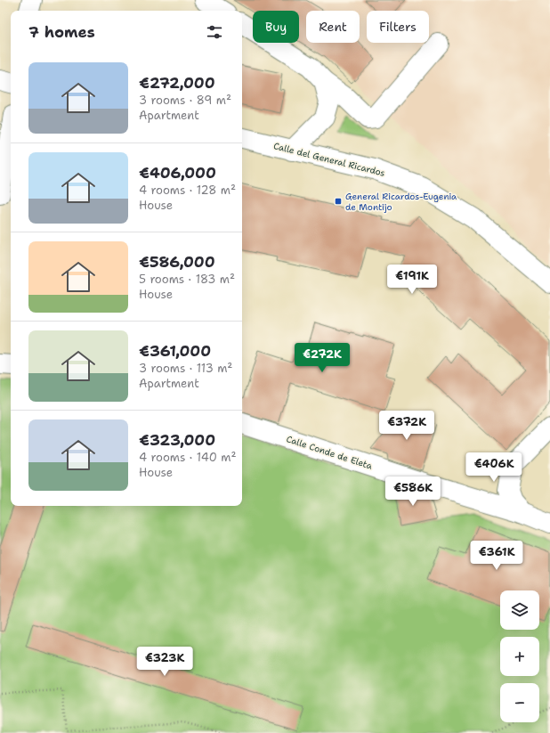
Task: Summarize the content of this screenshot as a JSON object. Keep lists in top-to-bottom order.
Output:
{
  "streets": {
    "street": ["Calle del General Ricardos", "Calle Conde de Eleta"]
  },
  "places": {
    "transit": ["General Ricardos-Eugenia de Montijo"]
  },
  "page": {
    "chip": ["Buy", "Rent", "Filters"],
    "heading": "7 homes",
    "list": [
      {
        "name": "€272,000",
        "note": "3 rooms · 89 m² · Apartment"
      },
      {
        "name": "€406,000",
        "note": "4 rooms · 128 m² · House"
      },
      {
        "name": "€586,000",
        "note": "5 rooms · 183 m² · House"
      },
      {
        "name": "€361,000",
        "note": "3 rooms · 113 m² · Apartment"
      },
      {
        "name": "€323,000",
        "note": "4 rooms · 140 m² · House"
      }
    ],
    "price": [
      "€191K",
      "€272K",
      "€372K",
      "€406K",
      "€586K",
      "€361K",
      "€323K"
    ],
    "map_buttons": ["+", "−"]
  }
}
